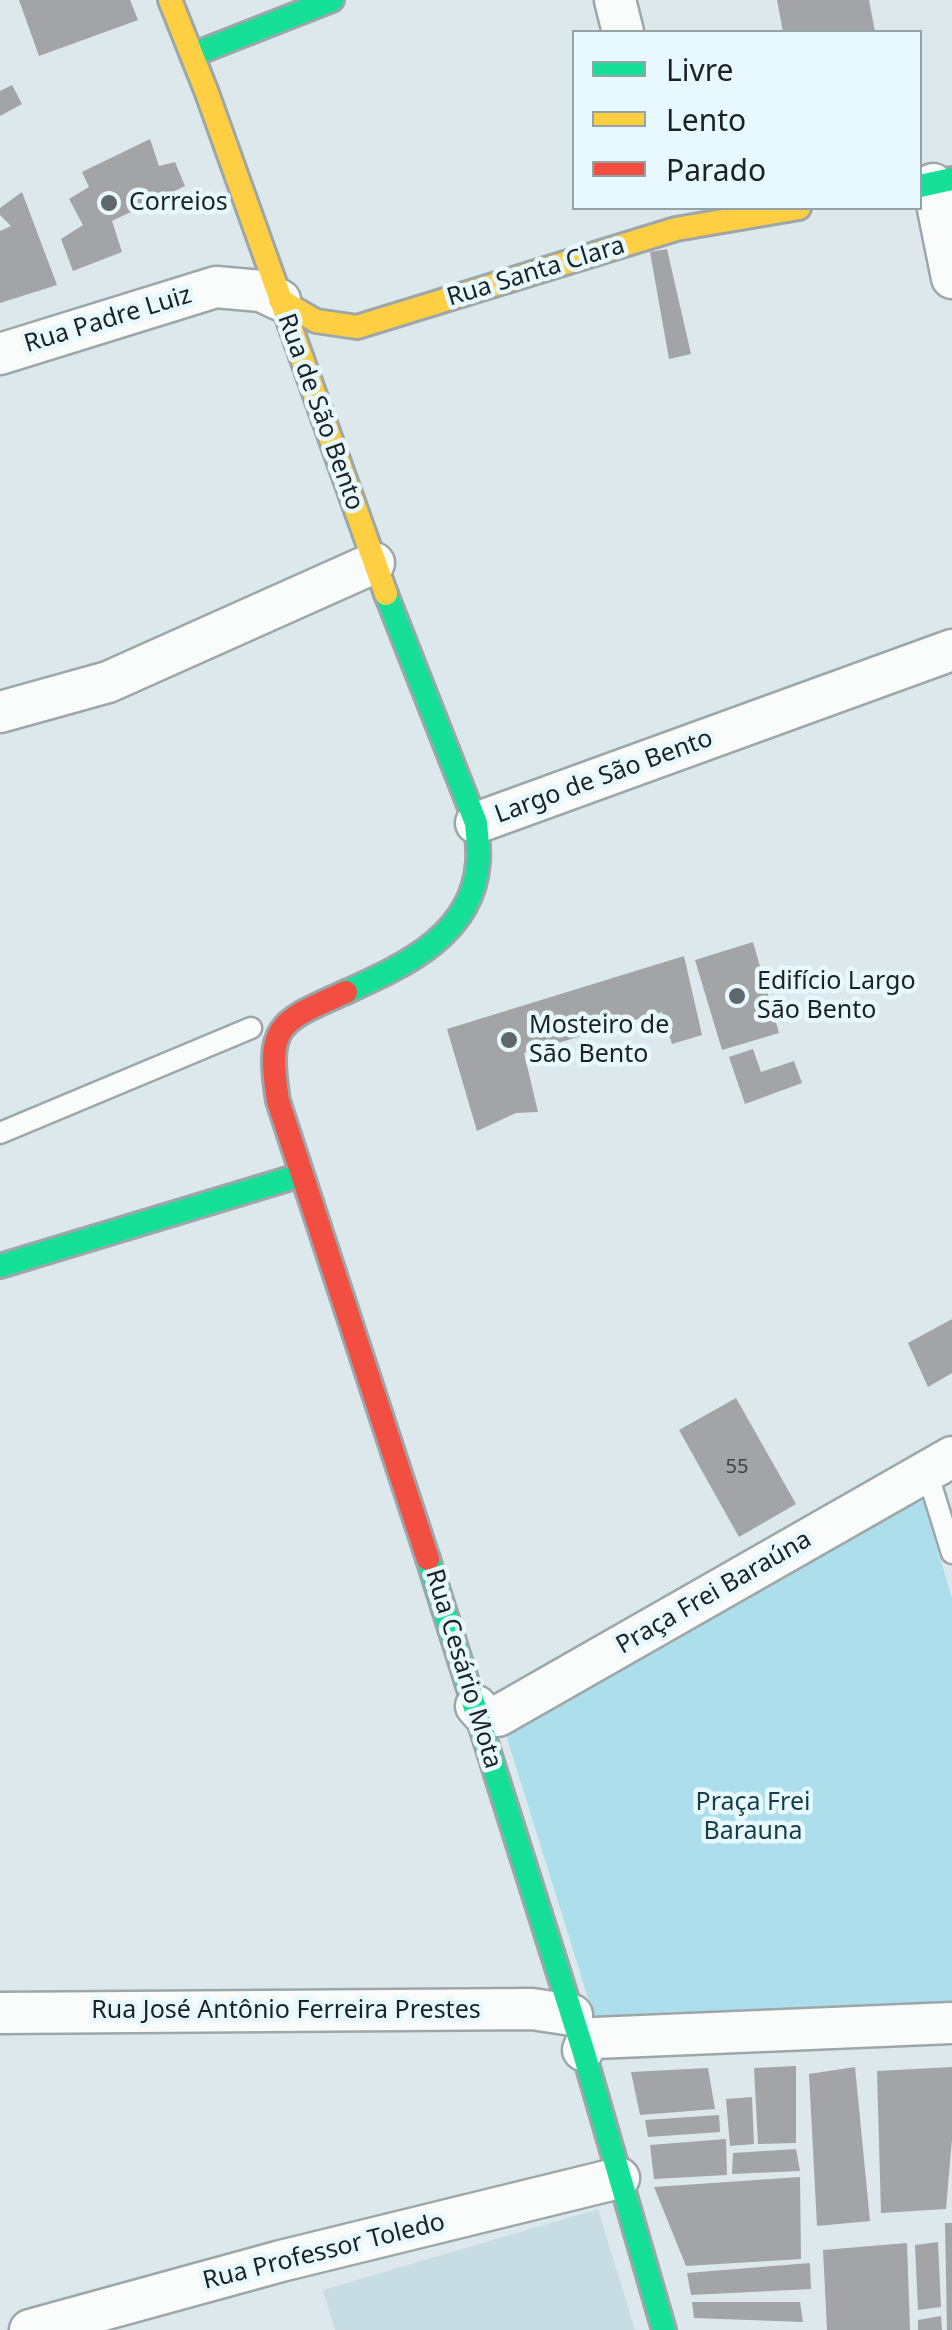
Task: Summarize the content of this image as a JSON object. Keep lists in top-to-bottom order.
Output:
{
  "streets": {
    "main road": [
      "Rua Santa Clara",
      "Rua de São Bento",
      "Largo de São Bento",
      "Rua Cesário Mota"
    ],
    "street": [
      "Rua Padre Luiz",
      "Praça Frei Baraúna",
      "Rua José Antônio Ferreira Prestes",
      "Rua Professor Toledo"
    ]
  },
  "crossings": [
    ["Rua Santa Clara", "Rua Padre Luiz"],
    ["Rua Santa Clara", "Rua de São Bento"],
    ["Rua Padre Luiz", "Rua de São Bento"],
    ["Rua de São Bento", "Largo de São Bento"],
    ["Largo de São Bento", "Rua Cesário Mota"],
    ["Praça Frei Baraúna", "Rua Cesário Mota"],
    ["Rua Cesário Mota", "Rua José Antônio Ferreira Prestes"],
    ["Rua Cesário Mota", "Rua Professor Toledo"]
  ],
  "parks": ["Praça Frei Barauna"],
  "places": ["Correios", "Edifício Largo São Bento", "Mosteiro de São Bento"],
  "house_numbers": ["55"],
  "legend": ["Livre", "Lento", "Parado"]
}
